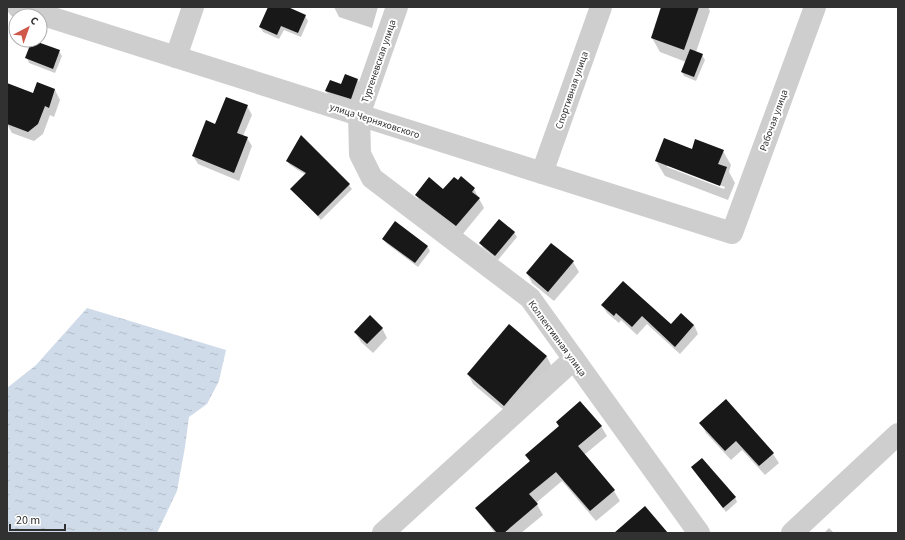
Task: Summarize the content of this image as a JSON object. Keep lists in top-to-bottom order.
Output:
{
  "streets": {
    "street": [
      "Тургеневская улица",
      "Спортивная улица",
      "улица Черняховского",
      "Рабочая улица",
      "Коллективная улица"
    ]
  },
  "crossings": [
    ["Тургеневская улица", "улица Черняховского"],
    ["Тургеневская улица", "Коллективная улица"],
    ["Спортивная улица", "улица Черняховского"],
    ["улица Черняховского", "Рабочая улица"],
    ["улица Черняховского", "Коллективная улица"]
  ],
  "scale_bar": "20 m",
  "north": "top right"
}
